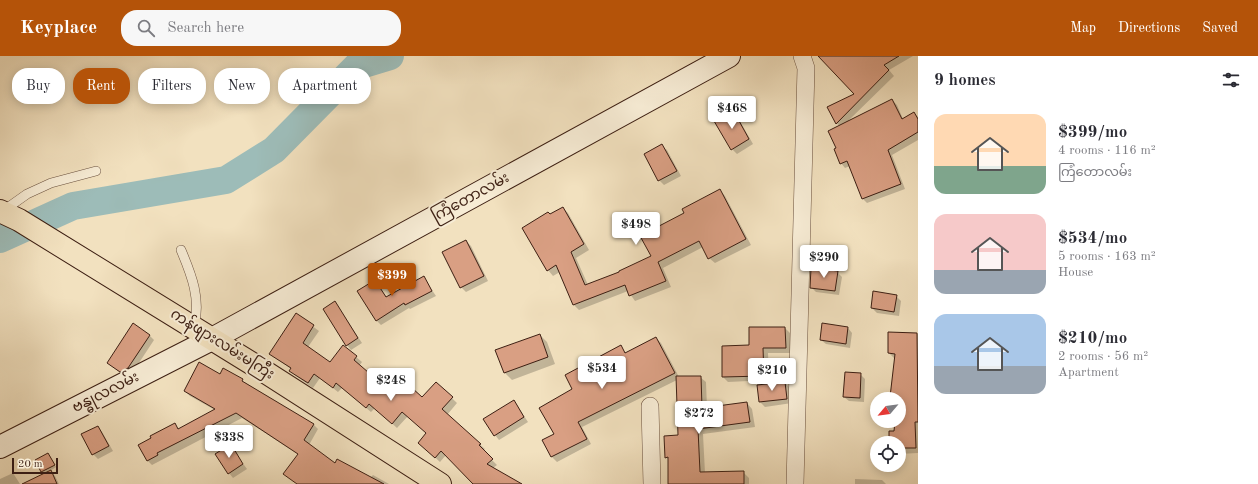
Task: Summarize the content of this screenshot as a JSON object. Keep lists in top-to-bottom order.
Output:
{
  "streets": {
    "main road": ["ကန်ဖျားလမ်းမကြီး"],
    "street": ["ကြံတောလမ်း", "ဗန္ဓုလလမ်း"]
  },
  "crossings": [
    ["ကြံတောလမ်း", "ကန်ဖျားလမ်းမကြီး"],
    ["ကြံတောလမ်း", "ဗန္ဓုလလမ်း"],
    ["ကန်ဖျားလမ်းမကြီး", "ဗန္ဓုလလမ်း"]
  ],
  "scale_bar": "20 m",
  "north": "bottom left",
  "page": {
    "header": "Keyplace",
    "search": "Search here",
    "nav": ["Map", "Directions", "Saved"],
    "heading": "9 homes",
    "chip": [
      "Buy",
      "Rent",
      "Filters",
      "New",
      "Apartment"
    ],
    "price": [
      "$468",
      "$498",
      "$290",
      "$399",
      "$534",
      "$210",
      "$248",
      "$272",
      "$338"
    ],
    "list": [
      {
        "name": "$399/mo",
        "note": "4 rooms · 116 m² · ကြံတောလမ်း"
      },
      {
        "name": "$534/mo",
        "note": "5 rooms · 163 m² · House"
      },
      {
        "name": "$210/mo",
        "note": "2 rooms · 56 m² · Apartment"
      }
    ],
    "scale": "20 m"
  }
}
